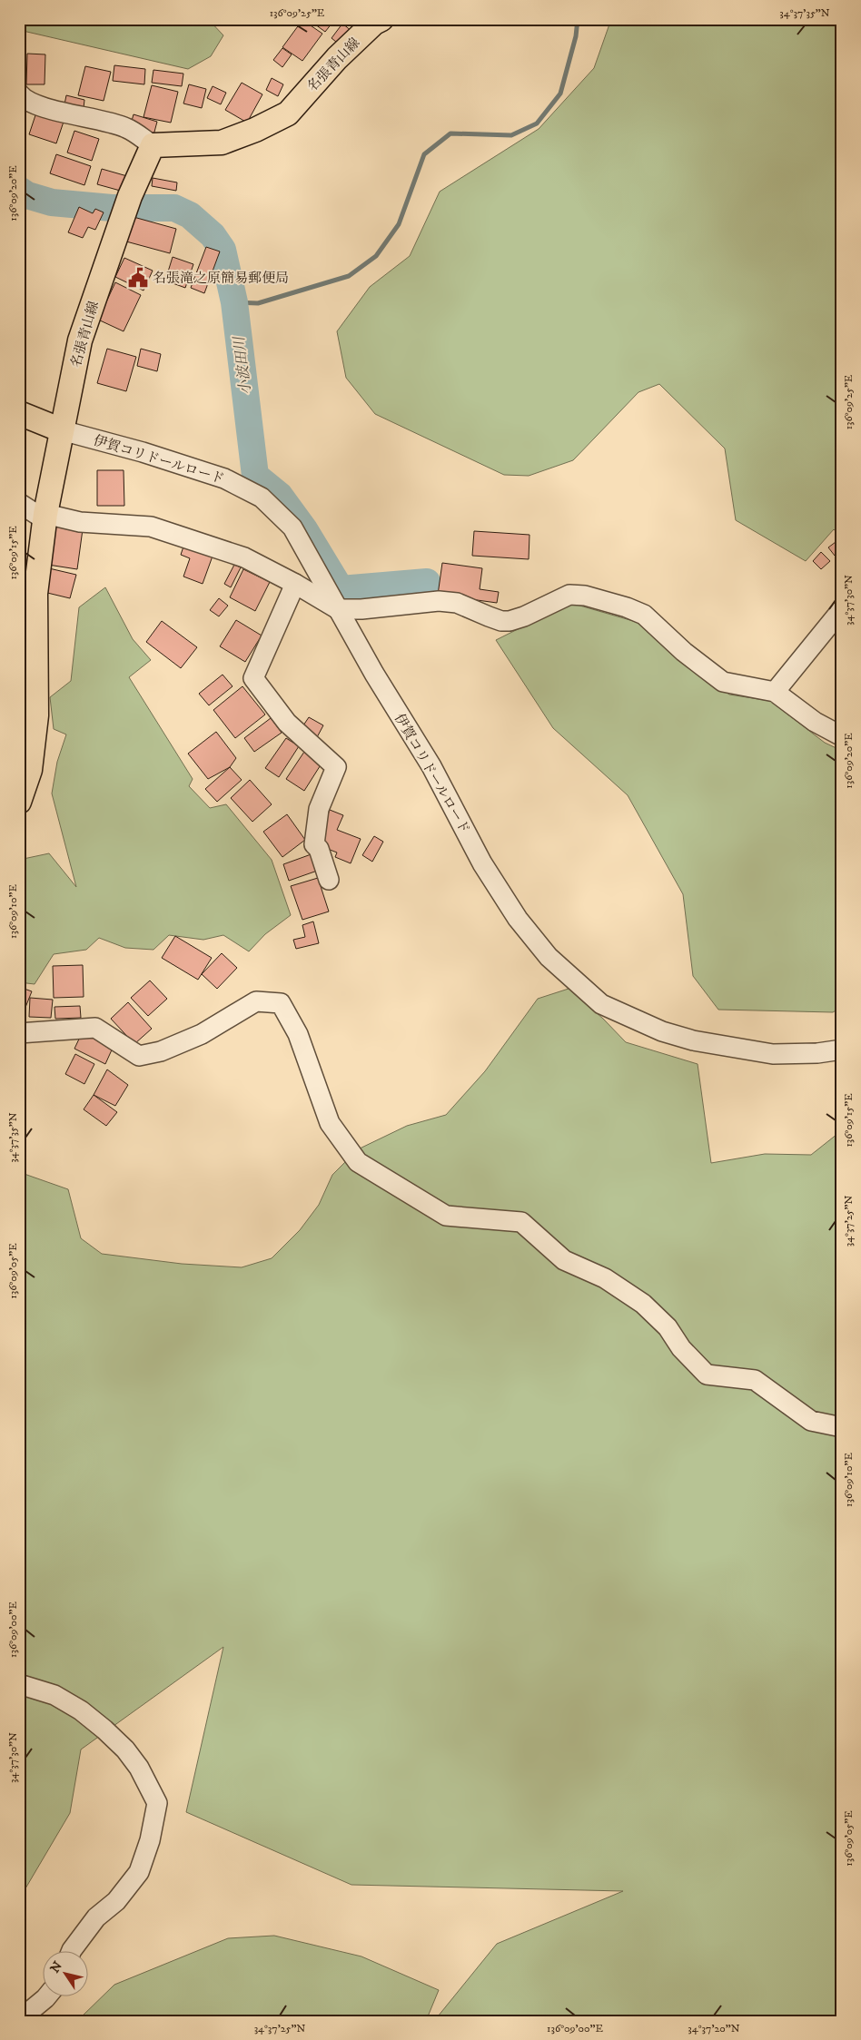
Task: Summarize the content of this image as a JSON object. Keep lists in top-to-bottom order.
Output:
{
  "streets": {
    "main road": ["名張青山線"],
    "street": ["伊賀コリドールロード"]
  },
  "crossings": [
    ["名張青山線", "伊賀コリドールロード"]
  ],
  "water": ["小波田川"],
  "places": {
    "public building": ["名張滝之原簡易郵便局"]
  },
  "north": "top left",
  "coordinates": [
    "136°09'25\"E",
    "34°37'35\"N",
    "136°09'20\"E",
    "136°09'15\"E",
    "34°37'30\"N",
    "136°09'10\"E",
    "34°37'25\"N",
    "136°09'05\"E",
    "136°09'00\"E",
    "34°37'20\"N"
  ]
}
